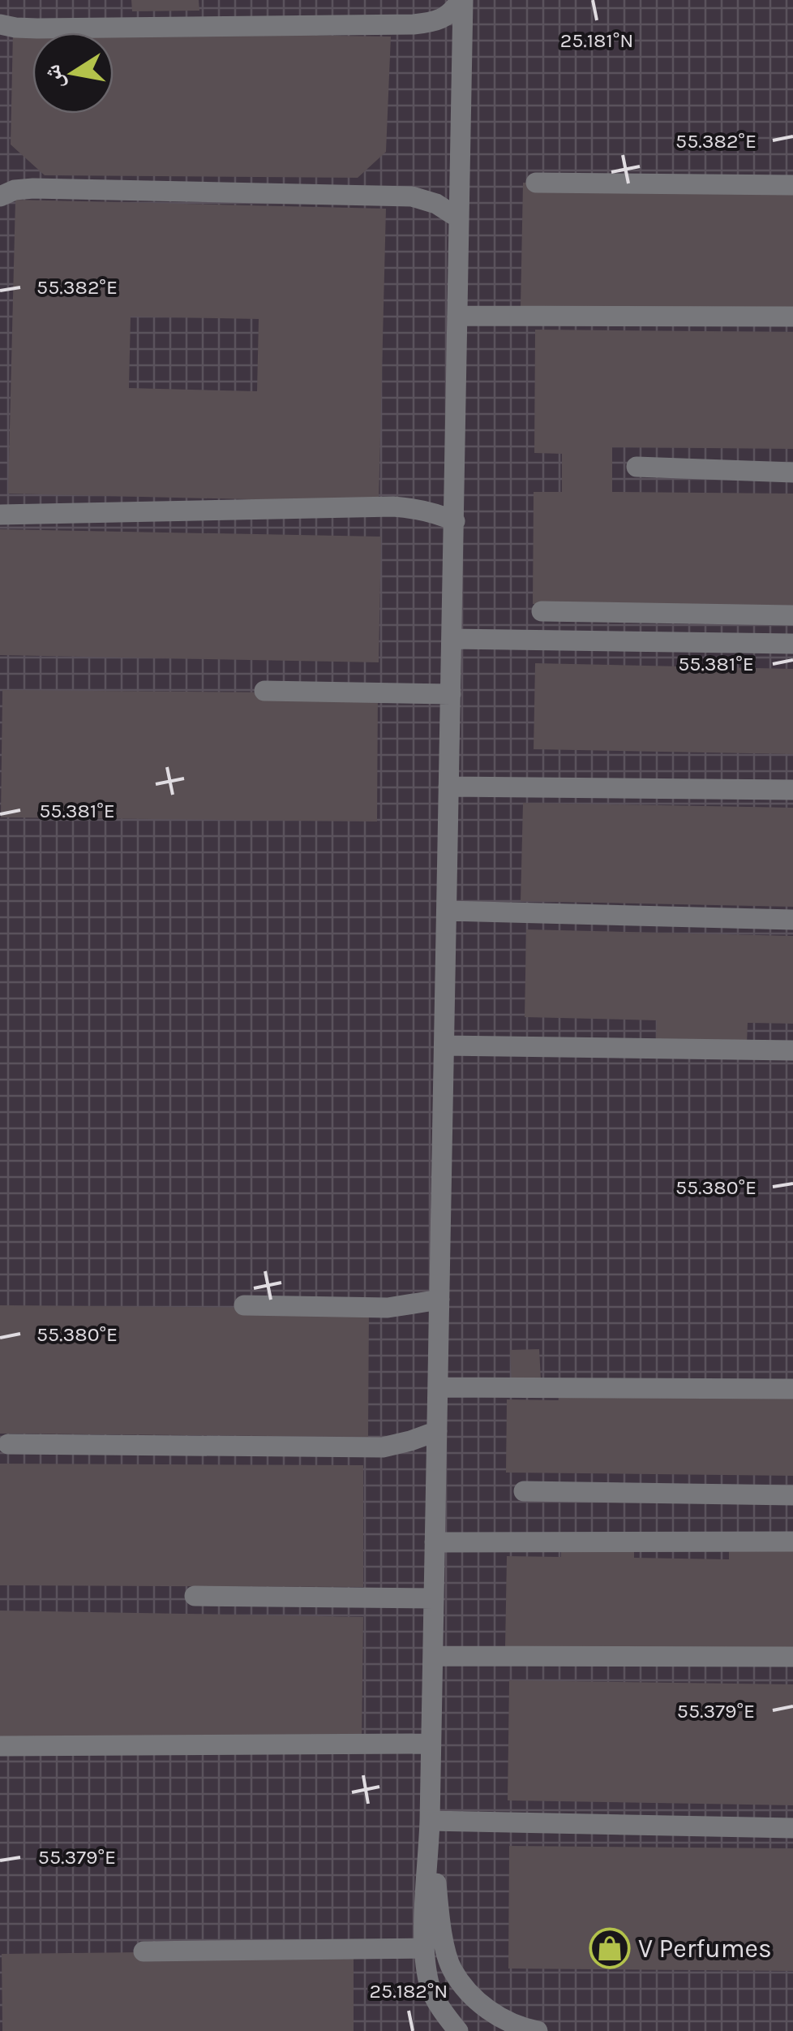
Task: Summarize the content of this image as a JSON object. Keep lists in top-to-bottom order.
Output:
{
  "places": {
    "shop": ["V Perfumes"]
  },
  "north": "left",
  "coordinates": [
    "25.181°N",
    "55.382°E",
    "55.381°E",
    "55.380°E",
    "55.379°E",
    "25.182°N"
  ]
}
